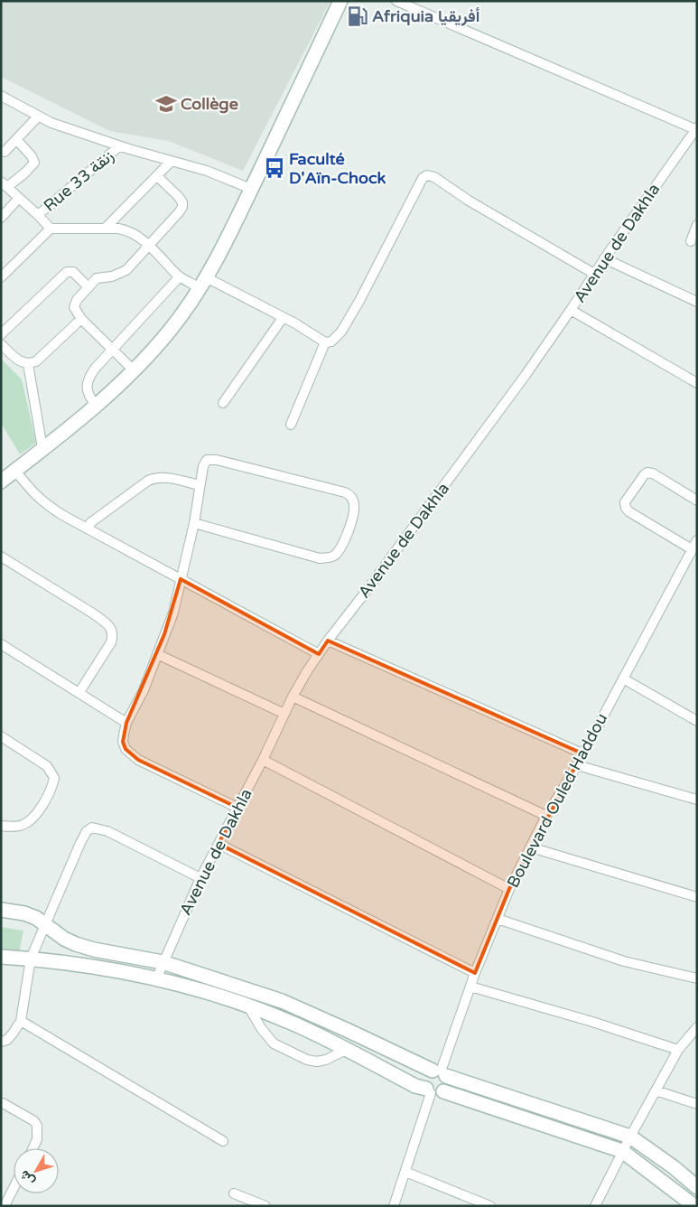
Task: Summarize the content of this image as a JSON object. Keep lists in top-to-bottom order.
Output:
{
  "streets": {
    "street": ["Rue 33 زنقة", "Avenue de Dakhla", "Boulevard Ouled Haddou"]
  },
  "places": {
    "fuel station": ["Afriquia أفريقيا"],
    "school or university": ["Collège"],
    "bus stop": ["Faculté D'Aïn-Chock"]
  },
  "north": "bottom left"
}
